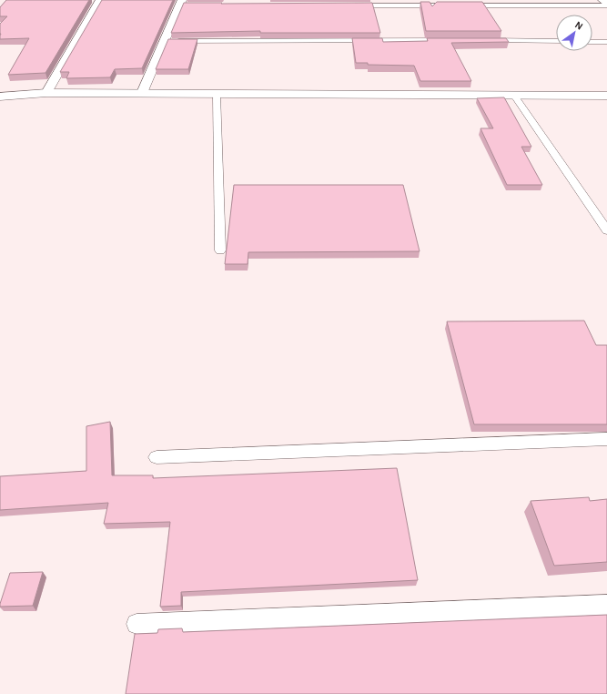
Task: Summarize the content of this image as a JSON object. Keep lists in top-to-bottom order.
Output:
{
  "north": "top right"
}
